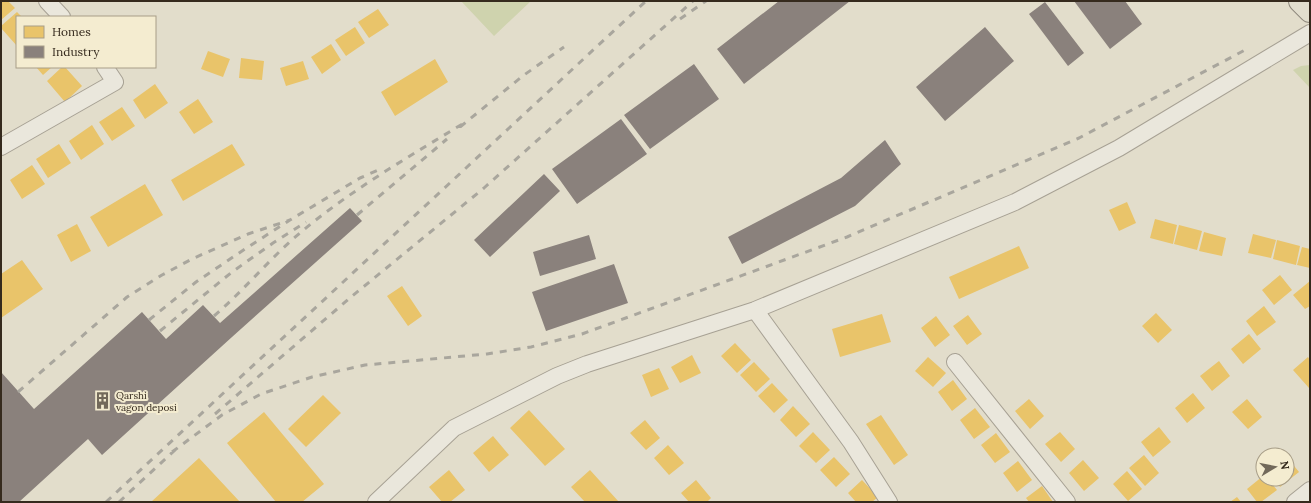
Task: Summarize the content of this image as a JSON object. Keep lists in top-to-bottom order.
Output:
{
  "places": {
    "building": ["Qarshi vagon deposi"]
  },
  "legend": ["Homes", "Industry"],
  "north": "right"
}
